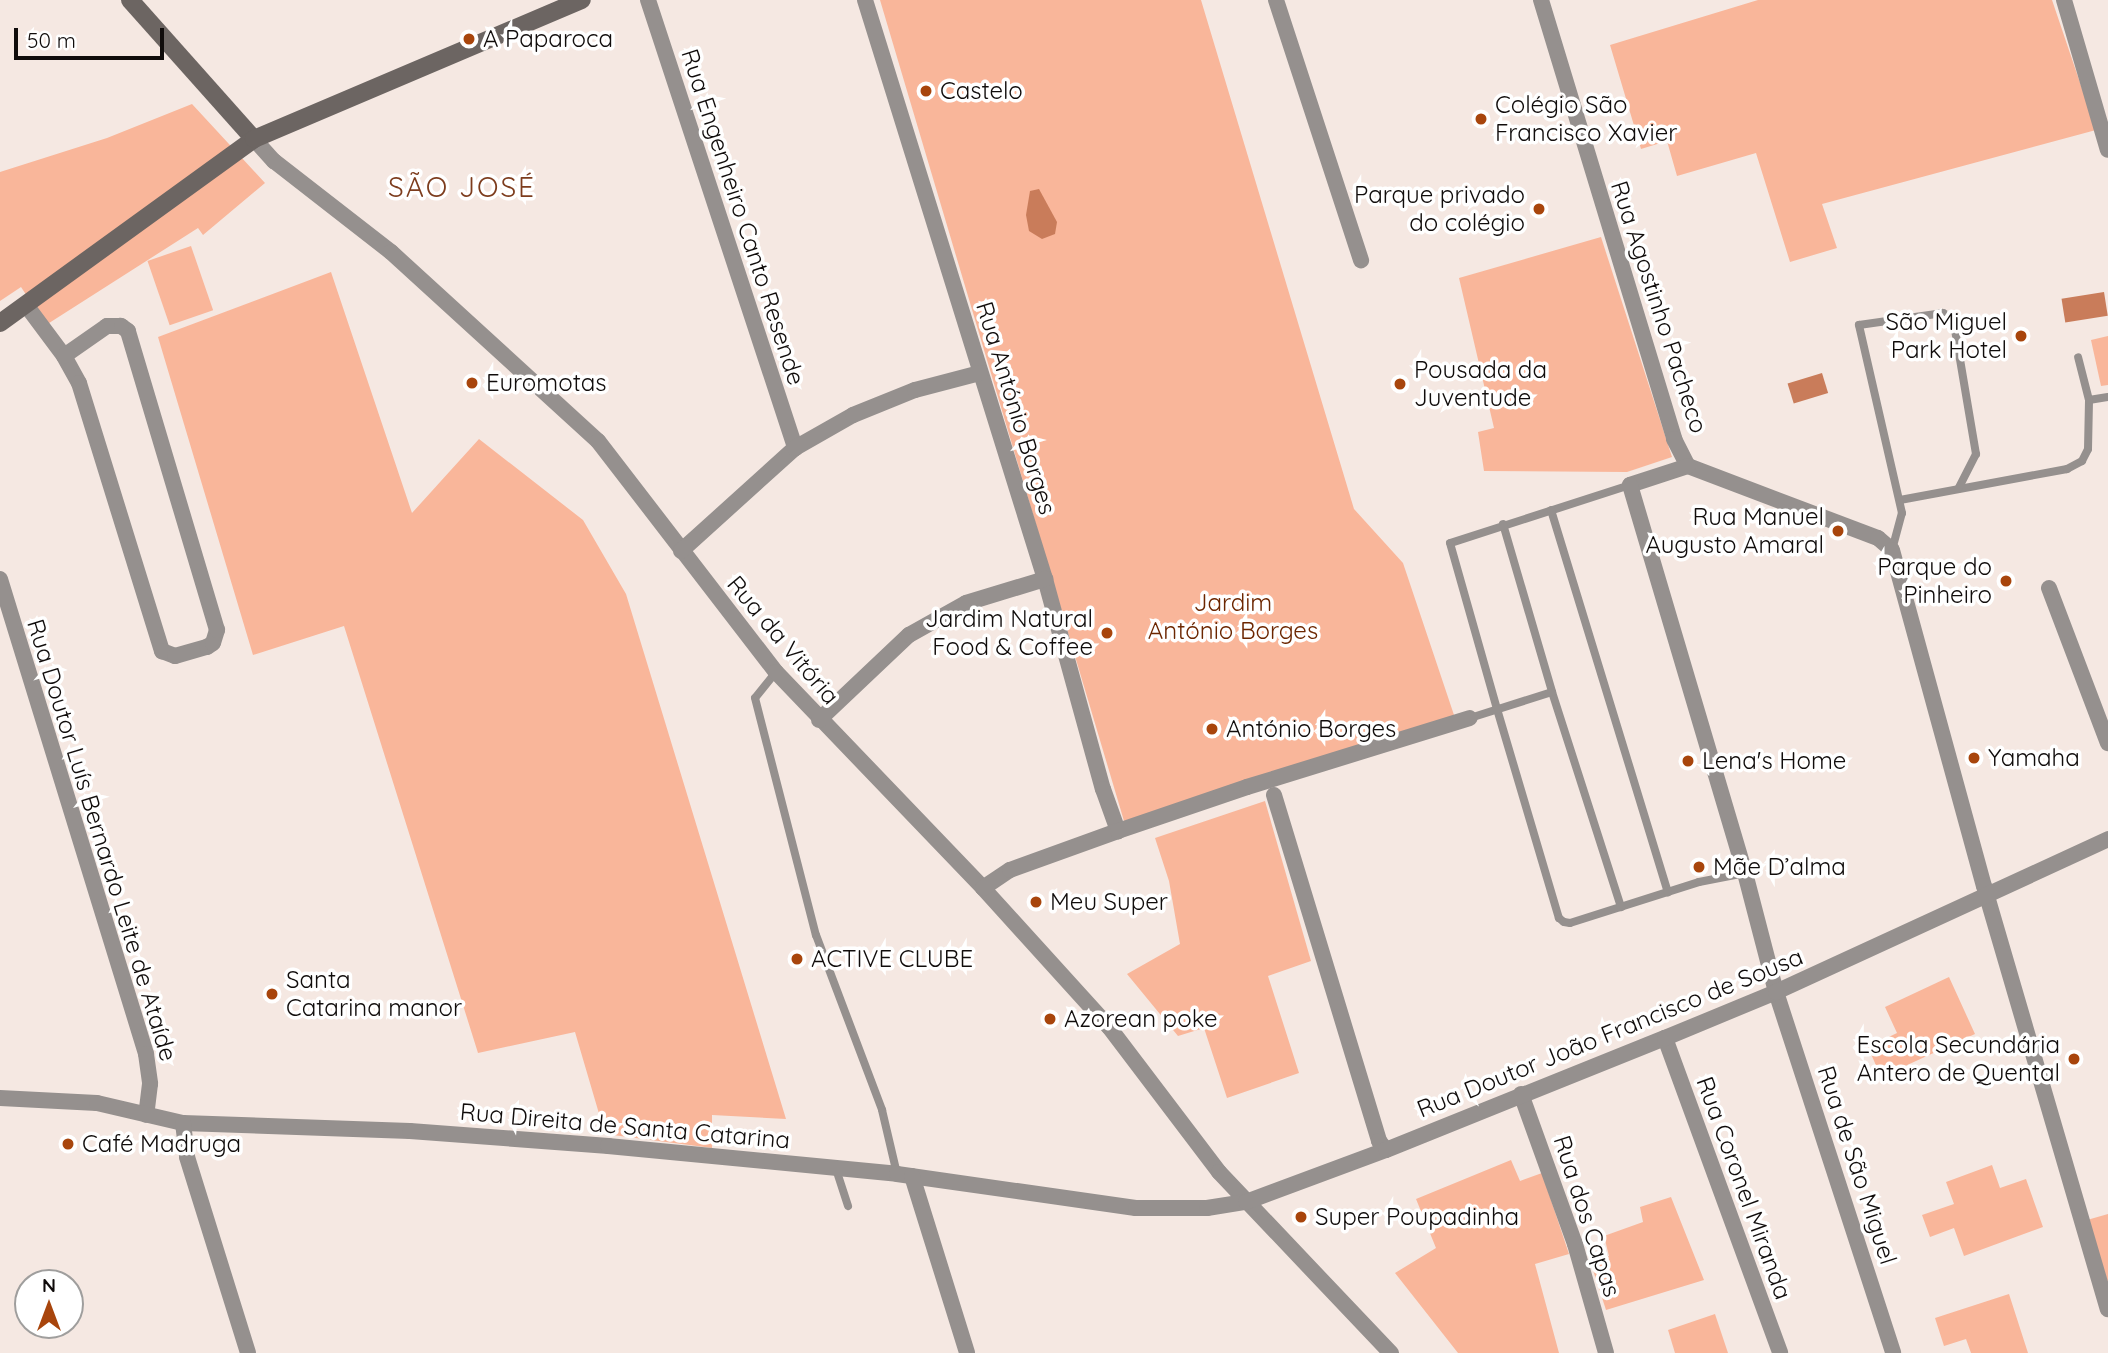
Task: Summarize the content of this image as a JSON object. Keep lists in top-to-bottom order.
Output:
{
  "streets": {
    "street": [
      "Rua Engenheiro Canto Resende",
      "Rua Agostinho Pacheco",
      "Rua António Borges",
      "Rua da Vitória",
      "Rua Doutor Luís Bernardo Leite de Ataíde",
      "Rua Doutor João Francisco de Sousa",
      "Rua Direita de Santa Catarina",
      "Rua de São Miguel",
      "Rua Coronel Miranda",
      "Rua dos Capas"
    ]
  },
  "crossings": [
    ["Rua da Vitória", "Rua Doutor João Francisco de Sousa"],
    ["Rua da Vitória", "Rua Direita de Santa Catarina"],
    ["Rua Doutor Luís Bernardo Leite de Ataíde", "Rua Direita de Santa Catarina"],
    ["Rua Doutor João Francisco de Sousa", "Rua Direita de Santa Catarina"],
    ["Rua Doutor João Francisco de Sousa", "Rua de São Miguel"],
    ["Rua Doutor João Francisco de Sousa", "Rua Coronel Miranda"],
    ["Rua Doutor João Francisco de Sousa", "Rua dos Capas"]
  ],
  "districts": ["SÃO JOSÉ"],
  "parks": ["Jardim António Borges"],
  "places": [
    "A Paparoca",
    "Castelo",
    "Colégio São Francisco Xavier",
    "Parque privado do colégio",
    "São Miguel Park Hotel",
    "Euromotas",
    "Pousada da Juventude",
    "Rua Manuel Augusto Amaral",
    "Parque do Pinheiro",
    "Jardim Natural Food & Coffee",
    "António Borges",
    "Yamaha",
    "Lena's Home",
    "Mãe D’alma",
    "Meu Super",
    "ACTIVE CLUBE",
    "Santa Catarina manor",
    "Azorean poke",
    "Escola Secundária Antero de Quental",
    "Café Madruga",
    "Super Poupadinha"
  ],
  "scale_bar": "50 m",
  "north": "top"
}
